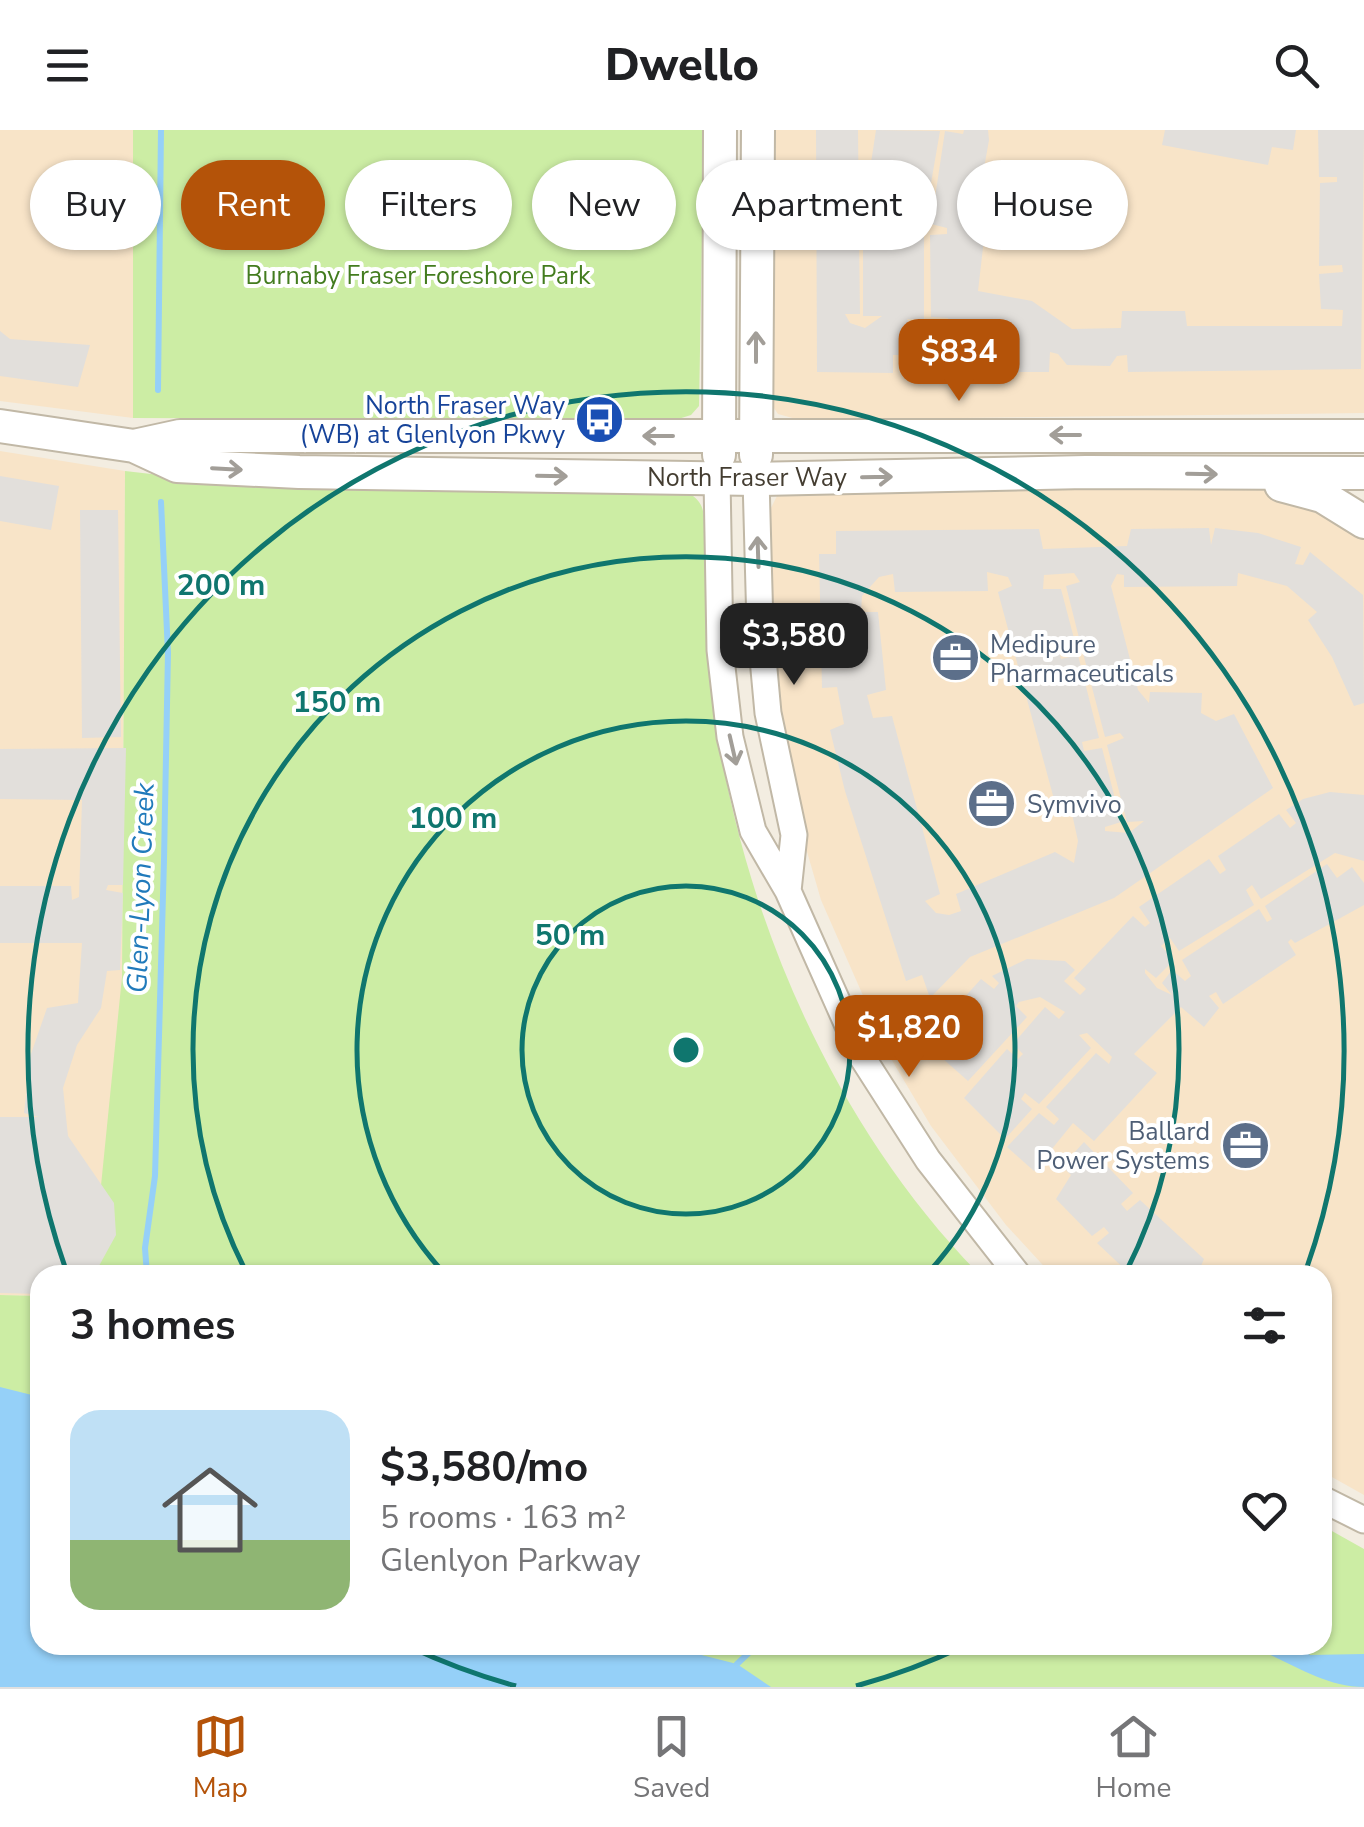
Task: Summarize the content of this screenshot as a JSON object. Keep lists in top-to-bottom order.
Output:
{
  "streets": {
    "street": ["North Fraser Way"]
  },
  "water": ["Glen-Lyon Creek"],
  "parks": ["Burnaby Fraser Foreshore Park"],
  "places": {
    "bus stop": ["North Fraser Way (WB) at Glenlyon Pkwy"],
    "office": ["Medipure Pharmaceuticals", "Symvivo", "Ballard Power Systems"]
  },
  "page": {
    "header": "Dwello",
    "chip": [
      "Buy",
      "Rent",
      "Filters",
      "New",
      "Apartment",
      "House"
    ],
    "price": ["$834", "$3,580", "$1,820"],
    "heading": "3 homes",
    "list": [
      {
        "name": "$3,580/mo",
        "note": "5 rooms · 163 m² · Glenlyon Parkway"
      }
    ],
    "tabs": ["Map", "Saved", "Home"]
  },
  "rings": [
    "200 m",
    "150 m",
    "100 m",
    "50 m"
  ]
}
